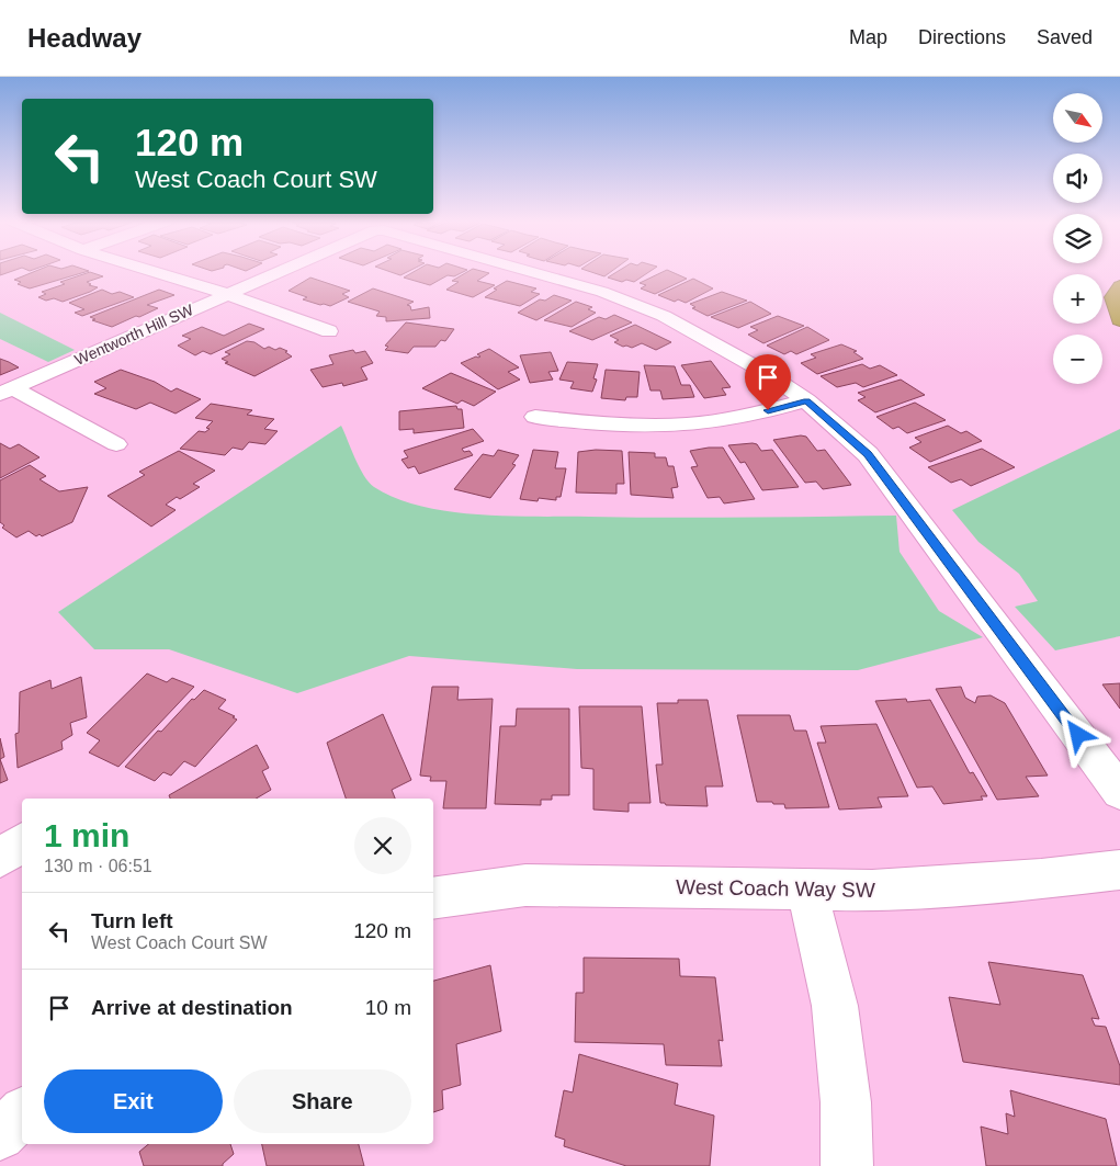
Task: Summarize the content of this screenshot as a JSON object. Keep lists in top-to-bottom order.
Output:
{
  "streets": {
    "street": ["Wentworth Hill SW", "West Coach Way SW"]
  },
  "north": "bottom right",
  "page": {
    "header": "Headway",
    "nav": ["Map", "Directions", "Saved"],
    "map_buttons": ["+", "−"],
    "turn": ["120 m", "West Coach Court SW"],
    "heading": ["1 min", "130 m · 06:51"],
    "list": [
      {
        "name": "Turn left",
        "note": "West Coach Court SW",
        "value": "120 m"
      },
      {
        "name": "Arrive at destination",
        "value": "10 m"
      }
    ],
    "buttons": ["Exit", "Share"]
  }
}
